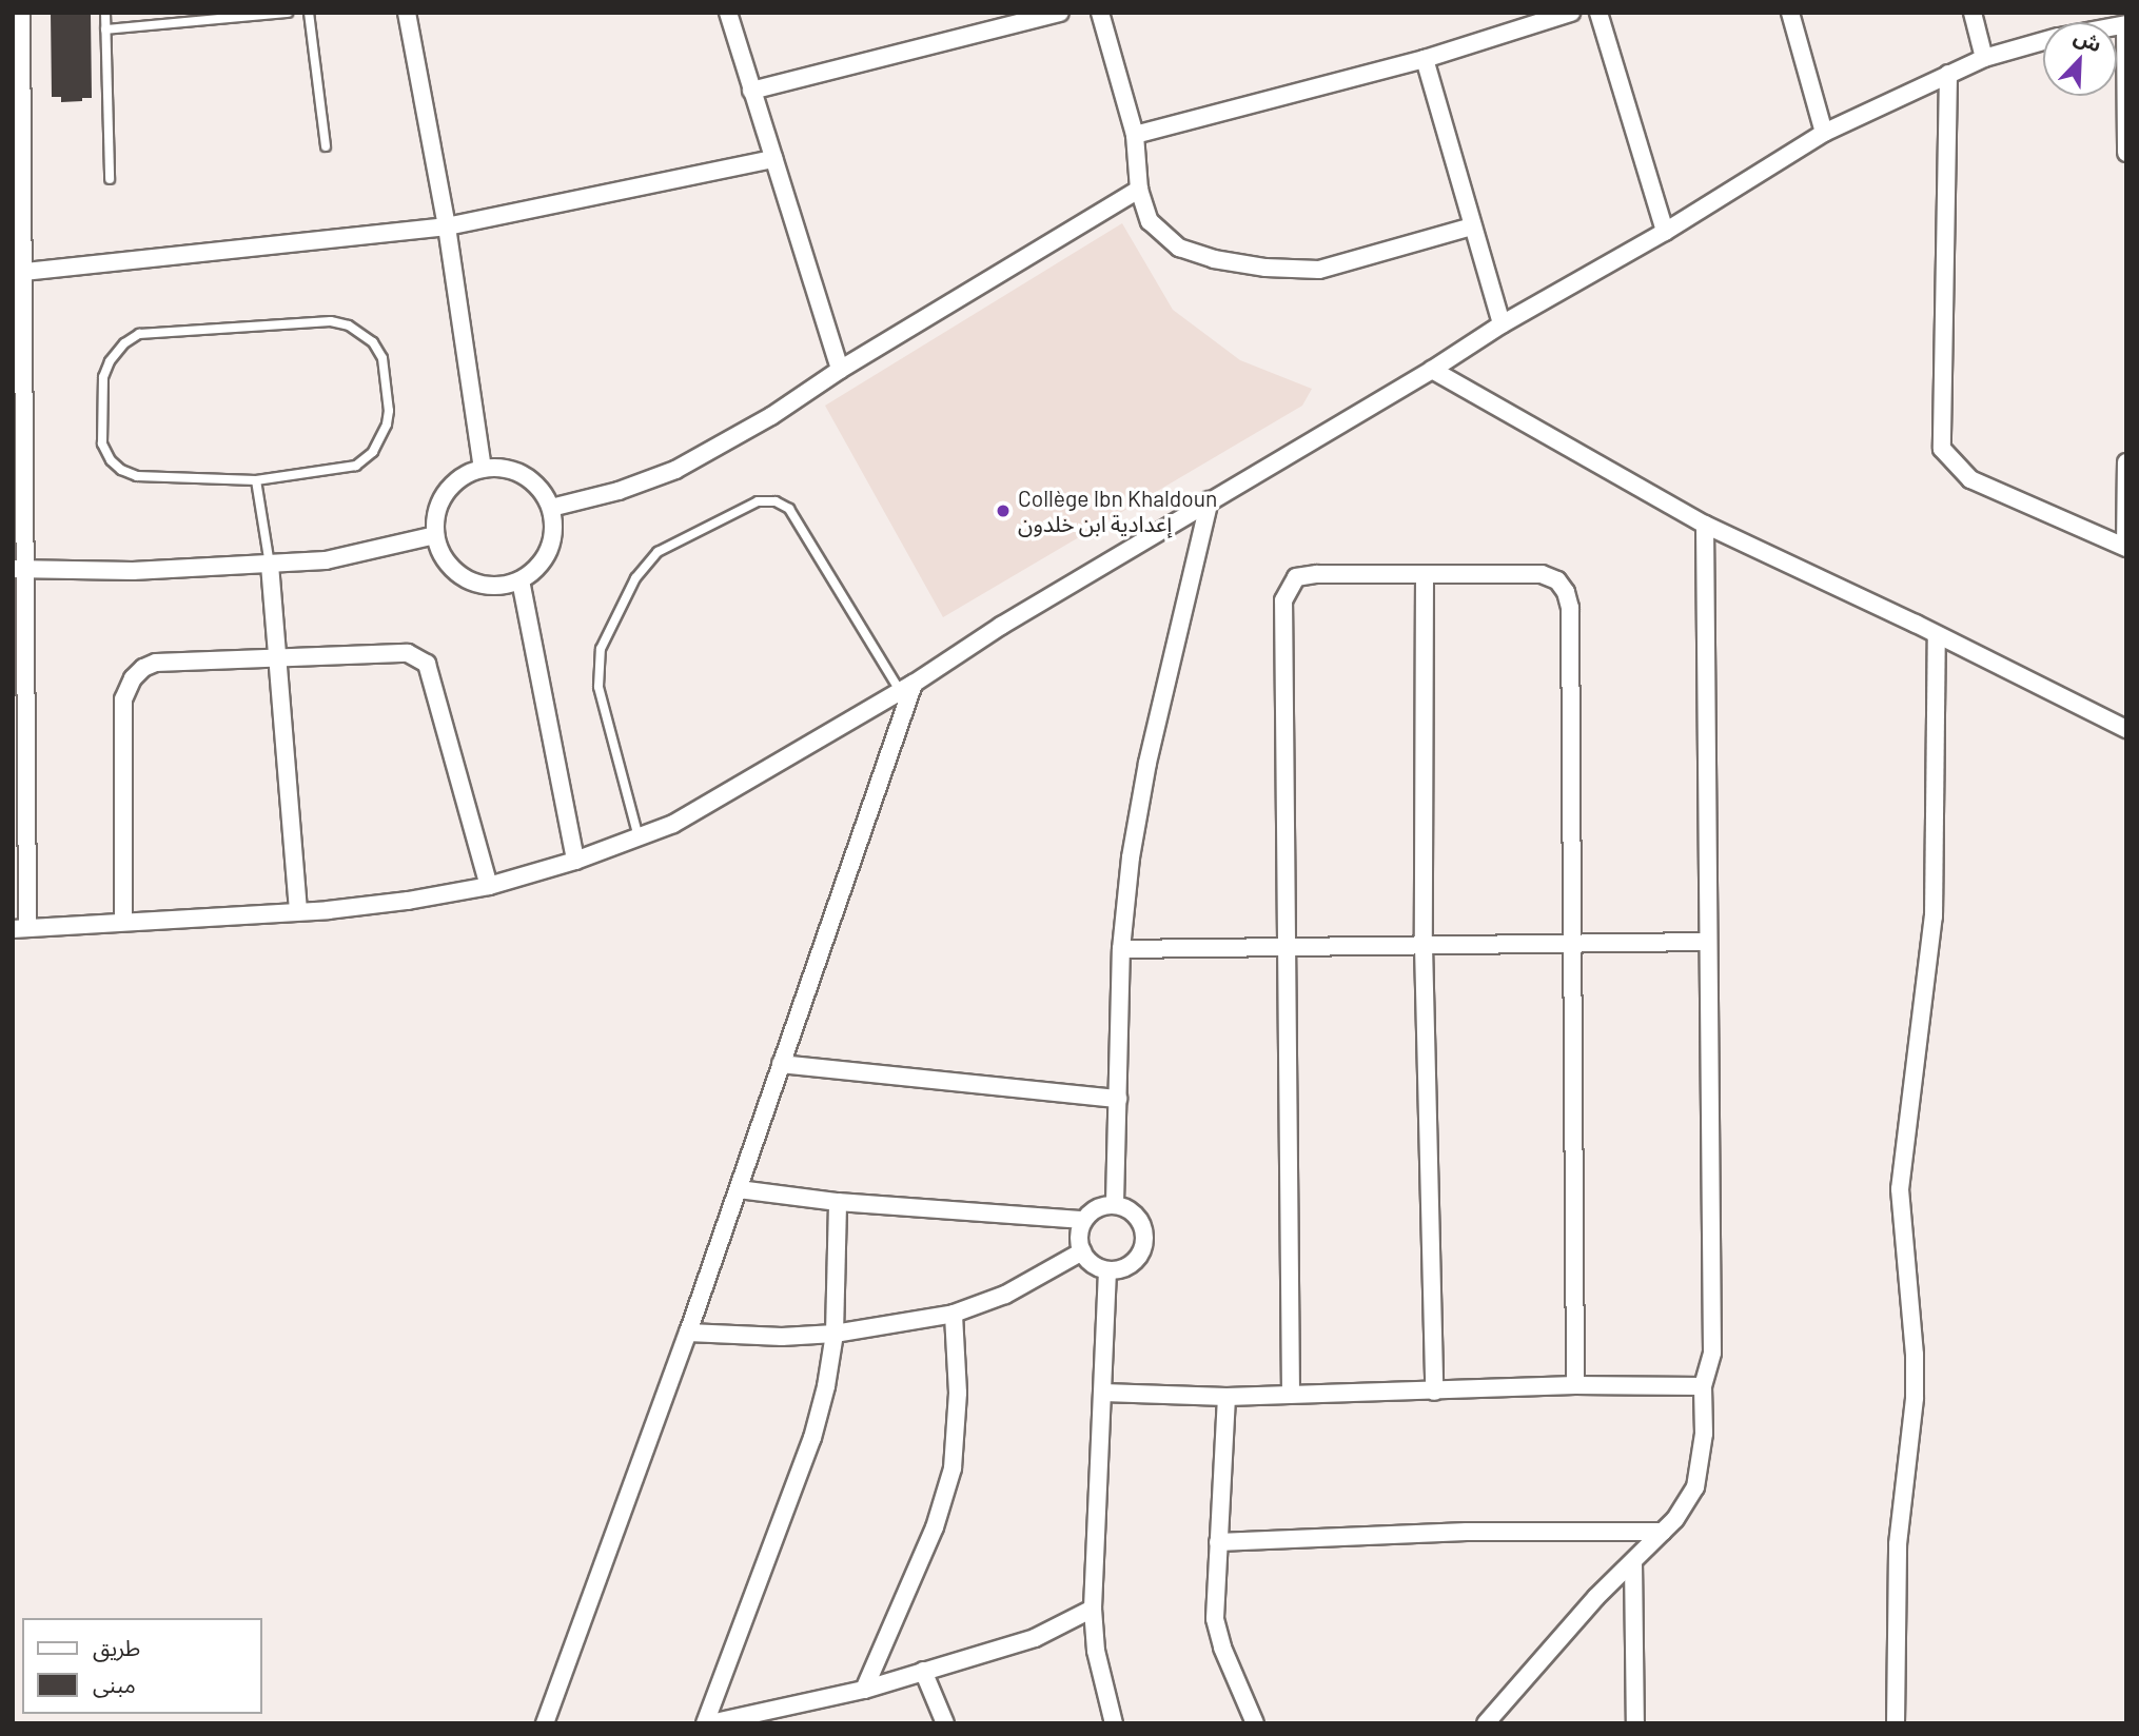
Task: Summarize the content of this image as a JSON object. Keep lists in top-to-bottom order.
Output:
{
  "places": ["Collège Ibn Khaldoun إعدادية ابن خلدون"],
  "legend": ["طريق", "مبنى"],
  "north": "top right"
}
